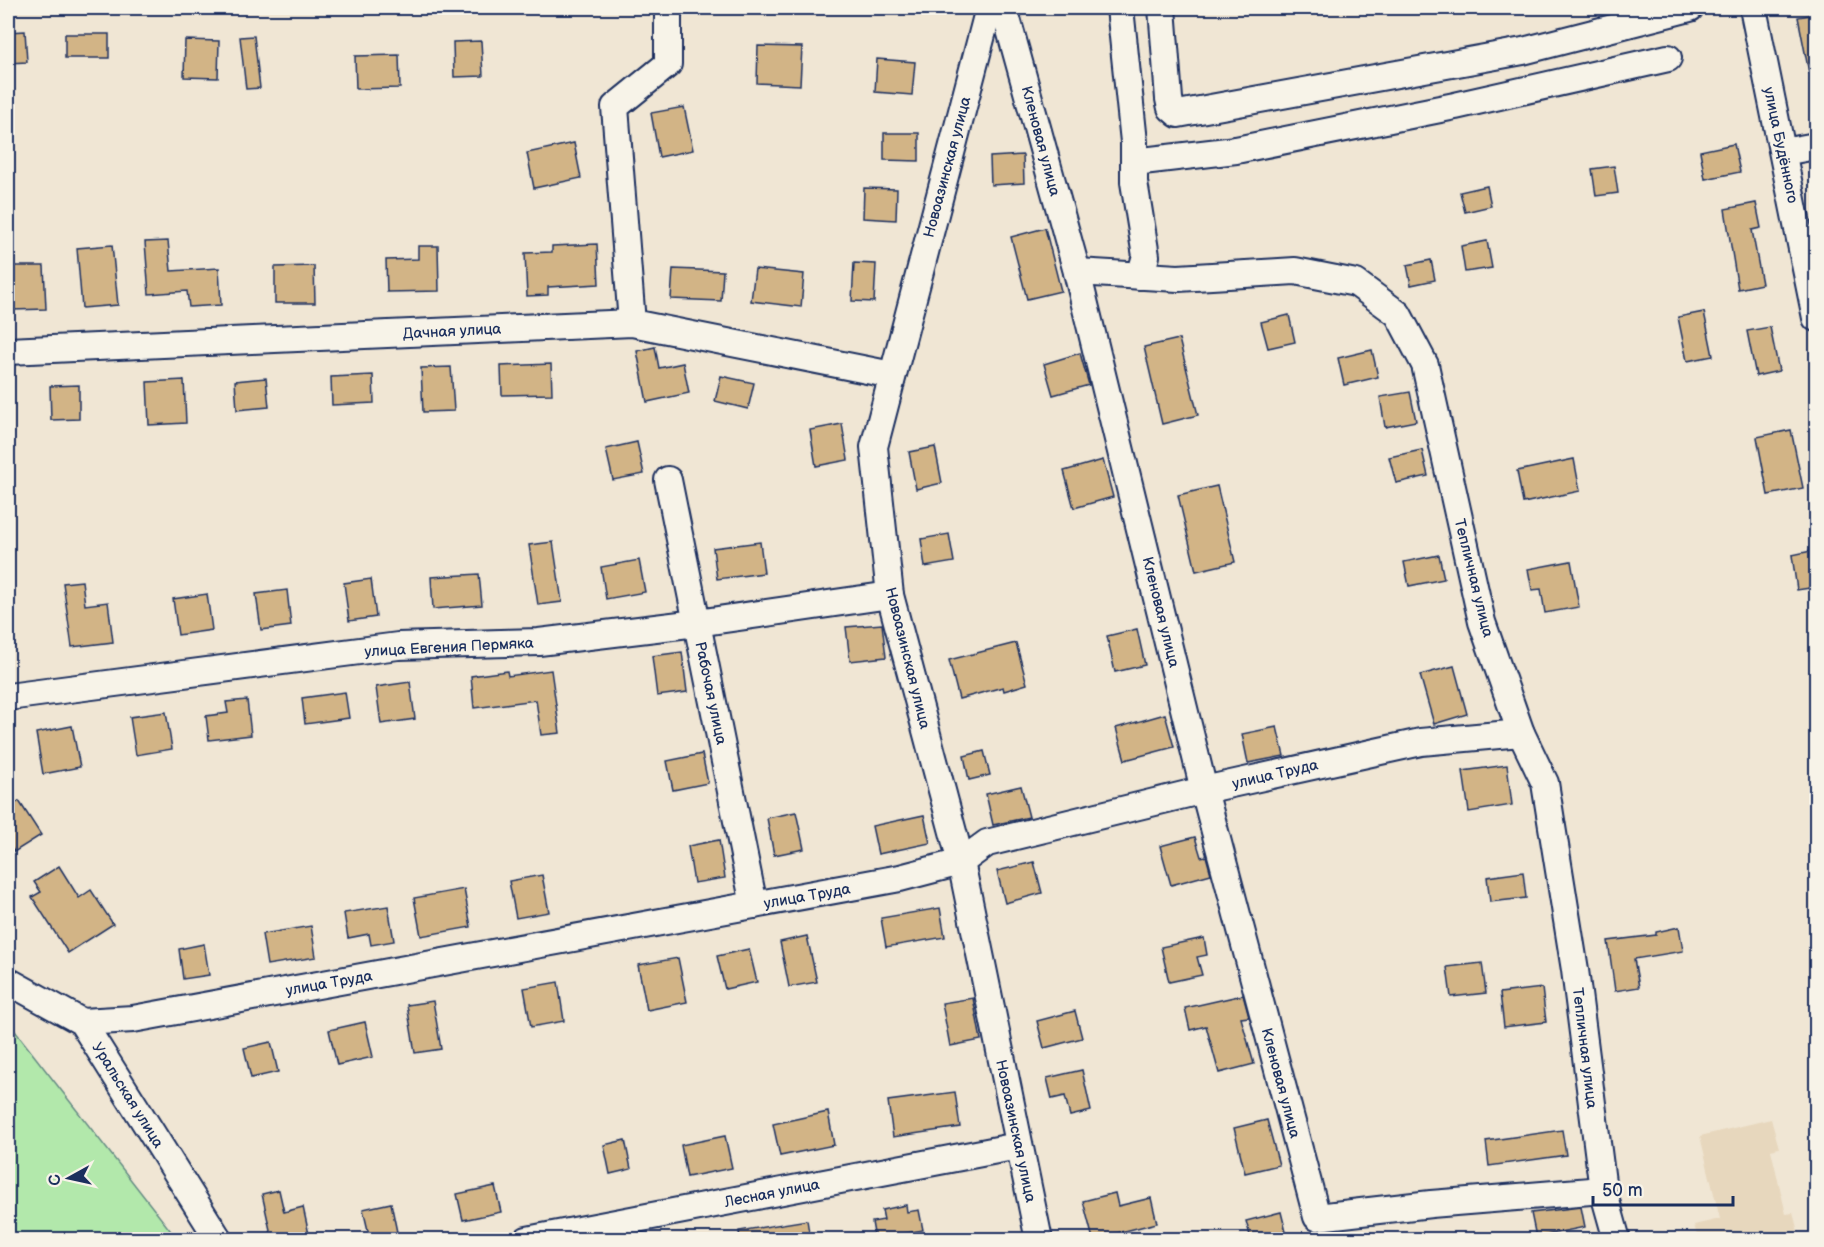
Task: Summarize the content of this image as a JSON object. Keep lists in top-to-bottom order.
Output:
{
  "streets": {
    "street": [
      "Кленовая улица",
      "улица Будённого",
      "Новоазинская улица",
      "Дачная улица",
      "Тепличная улица",
      "улица Евгения Пермяка",
      "Рабочая улица",
      "улица Труда",
      "Уральская улица",
      "Лесная улица"
    ]
  },
  "crossings": [
    ["Кленовая улица", "Тепличная улица"],
    ["Кленовая улица", "улица Труда"],
    ["Новоазинская улица", "Дачная улица"],
    ["Новоазинская улица", "улица Евгения Пермяка"],
    ["Новоазинская улица", "улица Труда"],
    ["Новоазинская улица", "Лесная улица"],
    ["Тепличная улица", "улица Труда"],
    ["улица Евгения Пермяка", "Рабочая улица"],
    ["Рабочая улица", "улица Труда"],
    ["улица Труда", "Уральская улица"]
  ],
  "scale_bar": "50 m",
  "north": "left"
}
